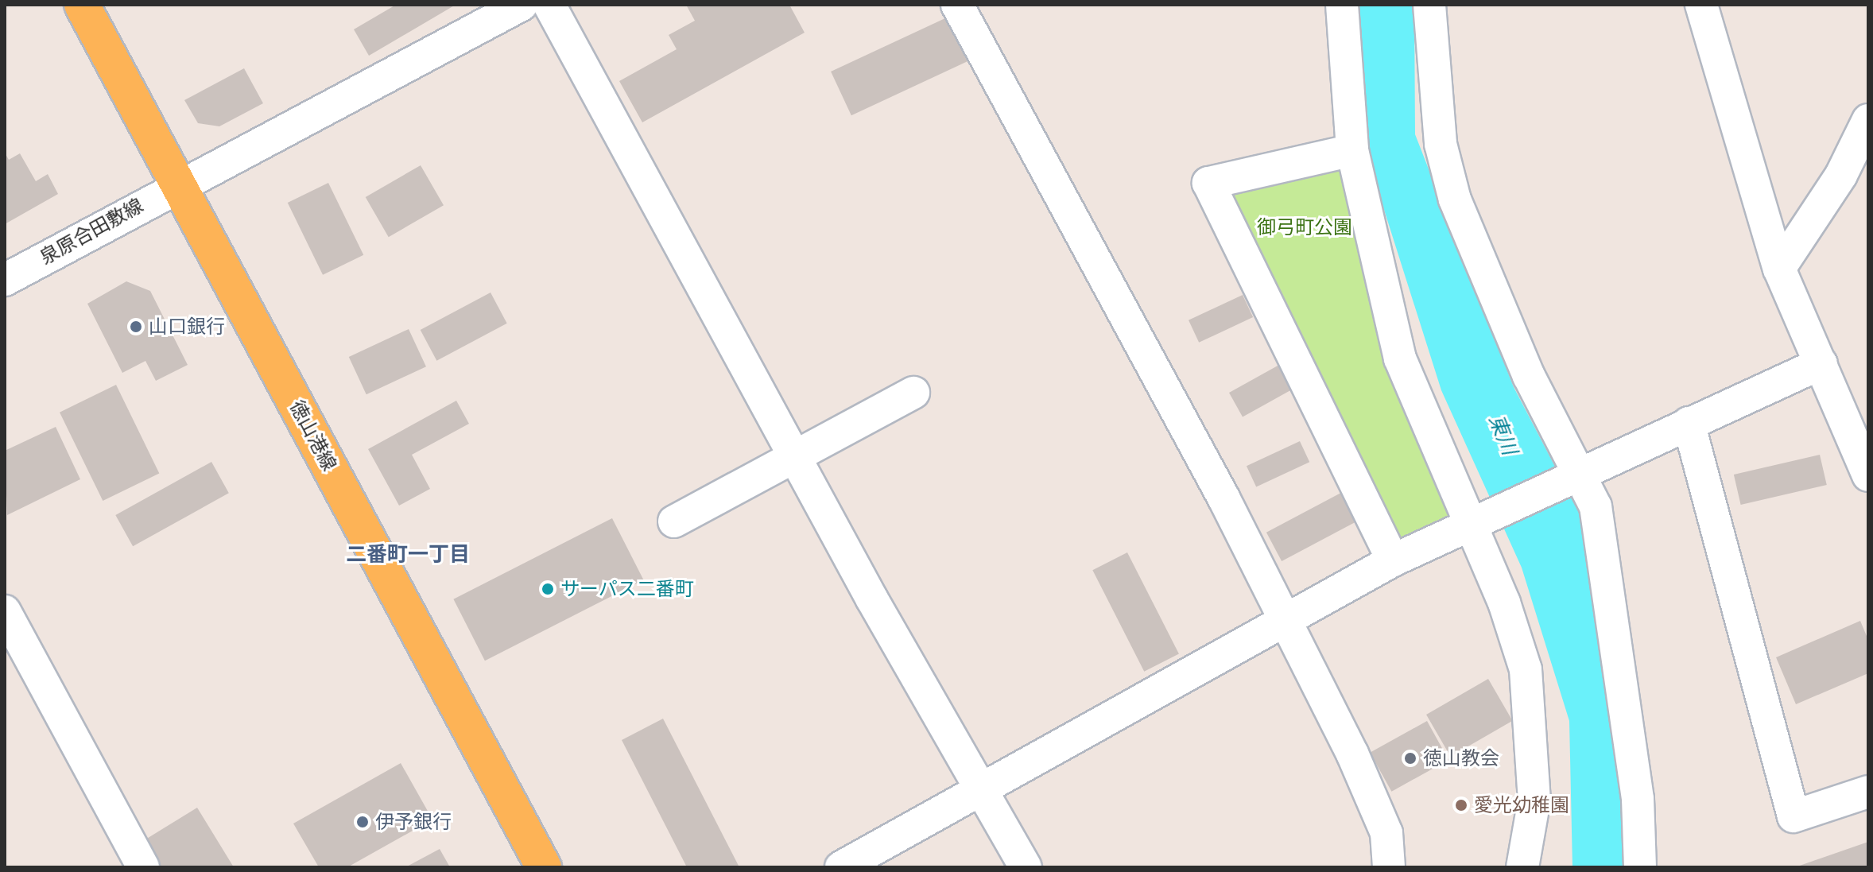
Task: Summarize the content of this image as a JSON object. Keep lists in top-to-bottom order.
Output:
{
  "streets": {
    "main road": ["徳山港線"],
    "street": ["泉原合田敷線"]
  },
  "crossings": [
    ["泉原合田敷線", "徳山港線"]
  ],
  "districts": ["二番町一丁目"],
  "water": ["東川"],
  "parks": ["御弓町公園"],
  "places": [
    "山口銀行",
    "サーパス二番町",
    "徳山教会",
    "愛光幼稚園",
    "伊予銀行"
  ]
}
